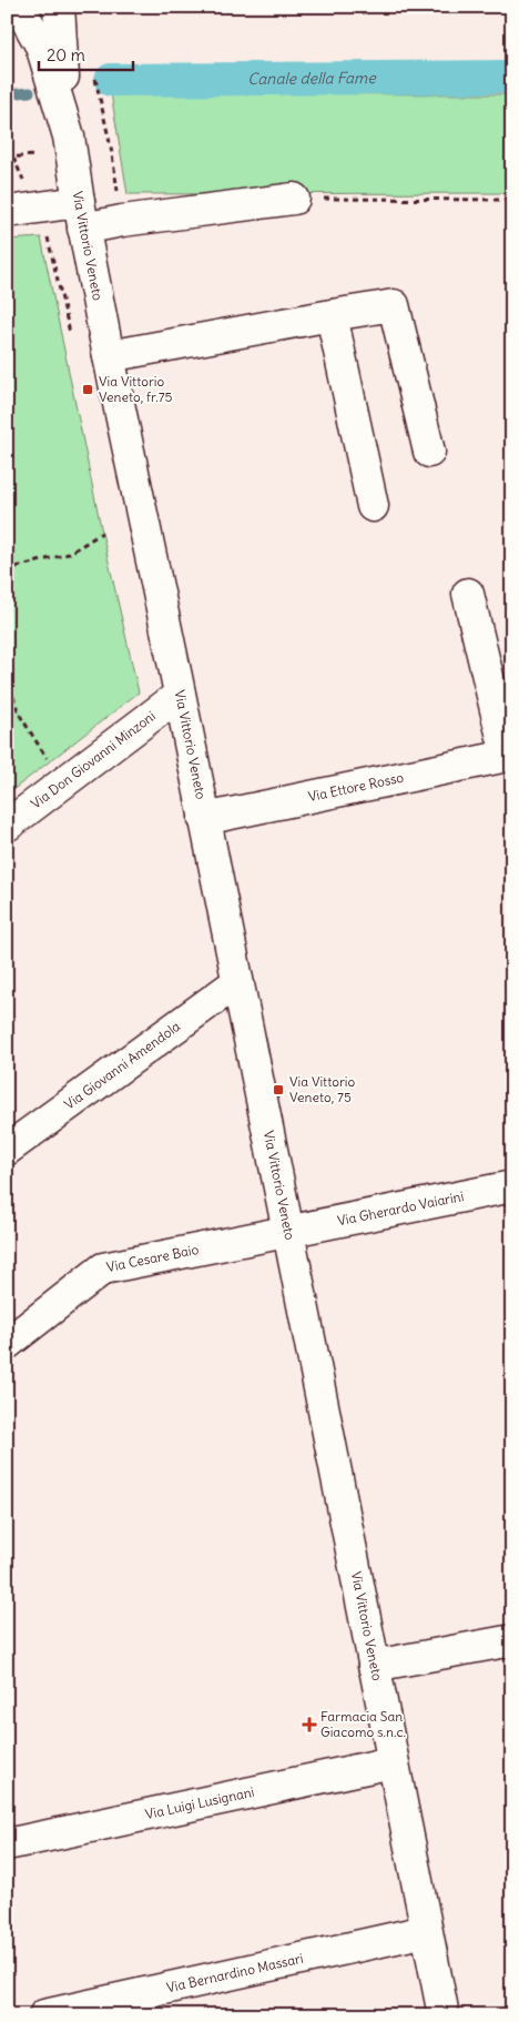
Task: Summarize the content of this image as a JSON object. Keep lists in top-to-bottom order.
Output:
{
  "streets": {
    "street": [
      "Via Vittorio Veneto",
      "Via Don Giovanni Minzoni",
      "Via Ettore Rosso",
      "Via Giovanni Amendola",
      "Via Gherardo Vaiarini",
      "Via Cesare Baio",
      "Via Luigi Lusignani",
      "Via Bernardino Massari"
    ]
  },
  "crossings": [
    ["Via Vittorio Veneto", "Via Don Giovanni Minzoni"],
    ["Via Vittorio Veneto", "Via Ettore Rosso"],
    ["Via Vittorio Veneto", "Via Giovanni Amendola"],
    ["Via Vittorio Veneto", "Via Gherardo Vaiarini"],
    ["Via Vittorio Veneto", "Via Cesare Baio"],
    ["Via Vittorio Veneto", "Via Luigi Lusignani"],
    ["Via Vittorio Veneto", "Via Bernardino Massari"],
    ["Via Gherardo Vaiarini", "Via Cesare Baio"]
  ],
  "water": ["Canale della Fame"],
  "places": {
    "transit": ["Via Vittorio Veneto, fr.75", "Via Vittorio Veneto, 75"],
    "health": ["Farmacia San Giacomo s.n.c."]
  },
  "scale_bar": "20 m"
}
